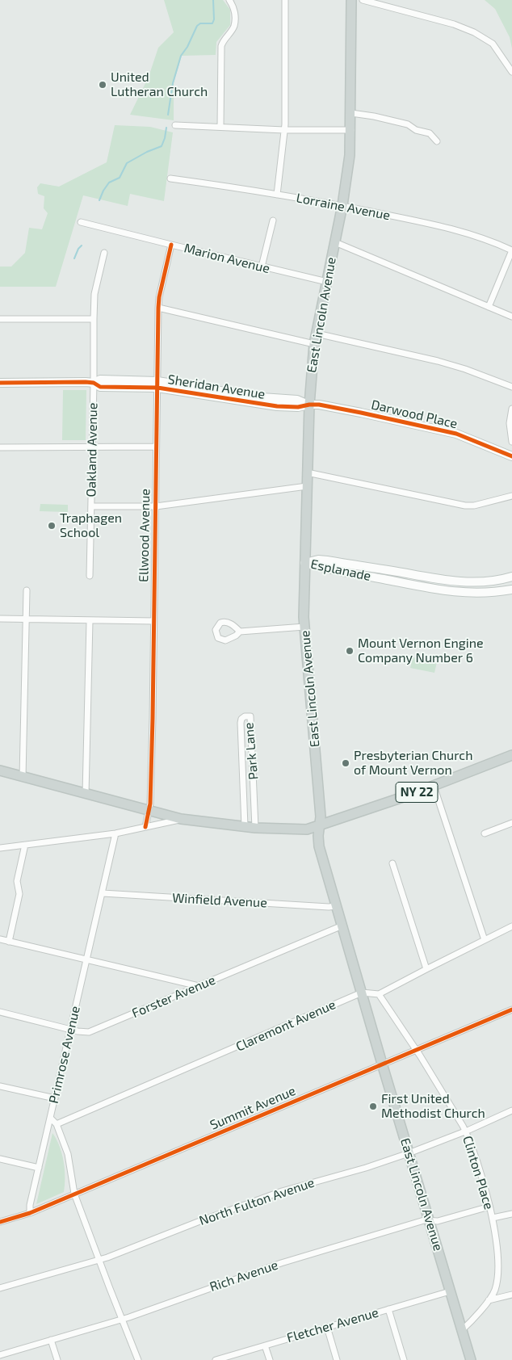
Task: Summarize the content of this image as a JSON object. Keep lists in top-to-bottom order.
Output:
{
  "streets": {
    "main road": ["East Lincoln Avenue", "NY 22"],
    "street": [
      "Lorraine Avenue",
      "Marion Avenue",
      "Sheridan Avenue",
      "Darwood Place",
      "Oakland Avenue",
      "Ellwood Avenue",
      "Esplanade",
      "Park Lane",
      "Winfield Avenue",
      "Forster Avenue",
      "Claremont Avenue",
      "Primrose Avenue",
      "Summit Avenue",
      "Clinton Place",
      "North Fulton Avenue",
      "Rich Avenue",
      "Fletcher Avenue"
    ]
  },
  "crossings": [
    ["Lorraine Avenue", "East Lincoln Avenue"],
    ["Marion Avenue", "East Lincoln Avenue"],
    ["Marion Avenue", "Ellwood Avenue"],
    ["East Lincoln Avenue", "Sheridan Avenue"],
    ["East Lincoln Avenue", "Darwood Place"],
    ["East Lincoln Avenue", "Esplanade"],
    ["East Lincoln Avenue", "NY 22"],
    ["East Lincoln Avenue", "Winfield Avenue"],
    ["East Lincoln Avenue", "Forster Avenue"],
    ["East Lincoln Avenue", "Claremont Avenue"],
    ["East Lincoln Avenue", "Summit Avenue"],
    ["East Lincoln Avenue", "Clinton Place"],
    ["East Lincoln Avenue", "North Fulton Avenue"],
    ["East Lincoln Avenue", "Rich Avenue"],
    ["East Lincoln Avenue", "Fletcher Avenue"],
    ["Sheridan Avenue", "Darwood Place"],
    ["Sheridan Avenue", "Oakland Avenue"],
    ["Sheridan Avenue", "Ellwood Avenue"],
    ["Ellwood Avenue", "NY 22"],
    ["Park Lane", "NY 22"],
    ["Winfield Avenue", "Primrose Avenue"],
    ["Forster Avenue", "Primrose Avenue"],
    ["Claremont Avenue", "Primrose Avenue"],
    ["Claremont Avenue", "Clinton Place"],
    ["Primrose Avenue", "Summit Avenue"],
    ["Primrose Avenue", "North Fulton Avenue"],
    ["Primrose Avenue", "Rich Avenue"],
    ["Summit Avenue", "Clinton Place"],
    ["Clinton Place", "North Fulton Avenue"],
    ["Clinton Place", "Rich Avenue"]
  ],
  "places": [
    "United Lutheran Church",
    "Traphagen School",
    "Mount Vernon Engine Company Number 6",
    "Presbyterian Church of Mount Vernon",
    "First United Methodist Church"
  ]
}
